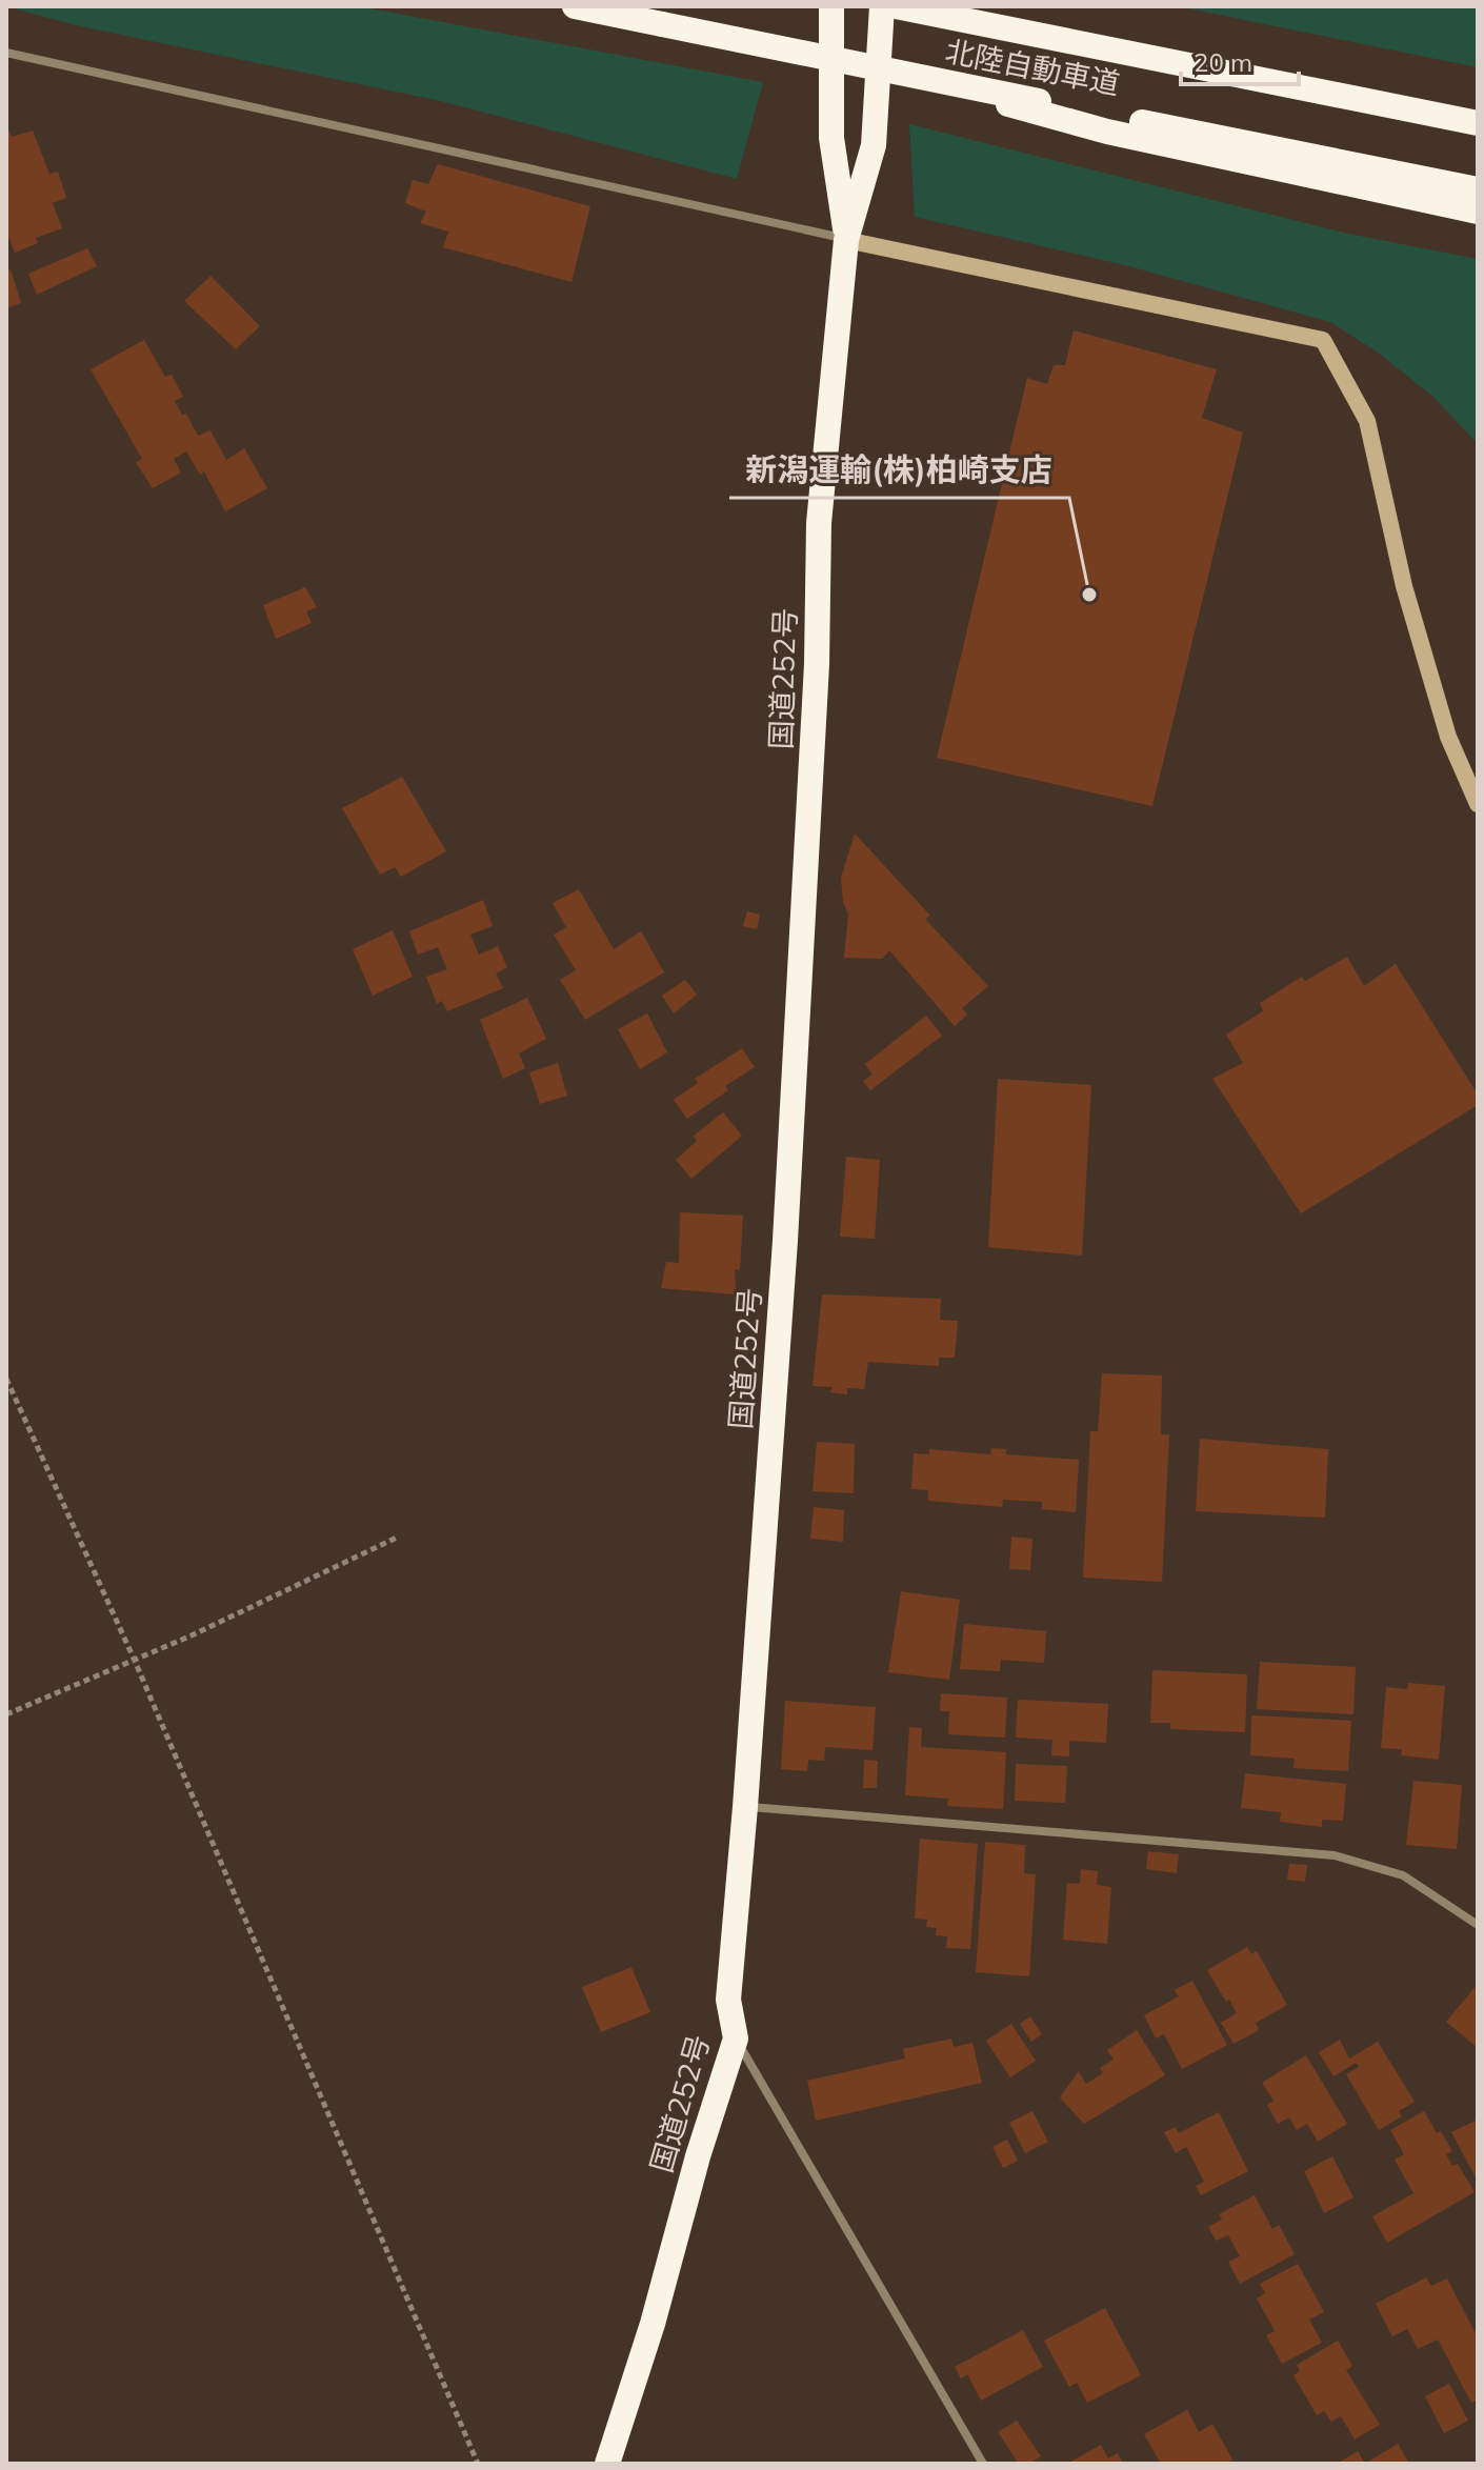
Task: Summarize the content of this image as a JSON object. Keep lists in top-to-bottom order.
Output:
{
  "streets": {
    "highway": ["北陸自動車道", "国道252号"]
  },
  "places": ["新潟運輸(株)柏崎支店"],
  "scale_bar": "20 m"
}
